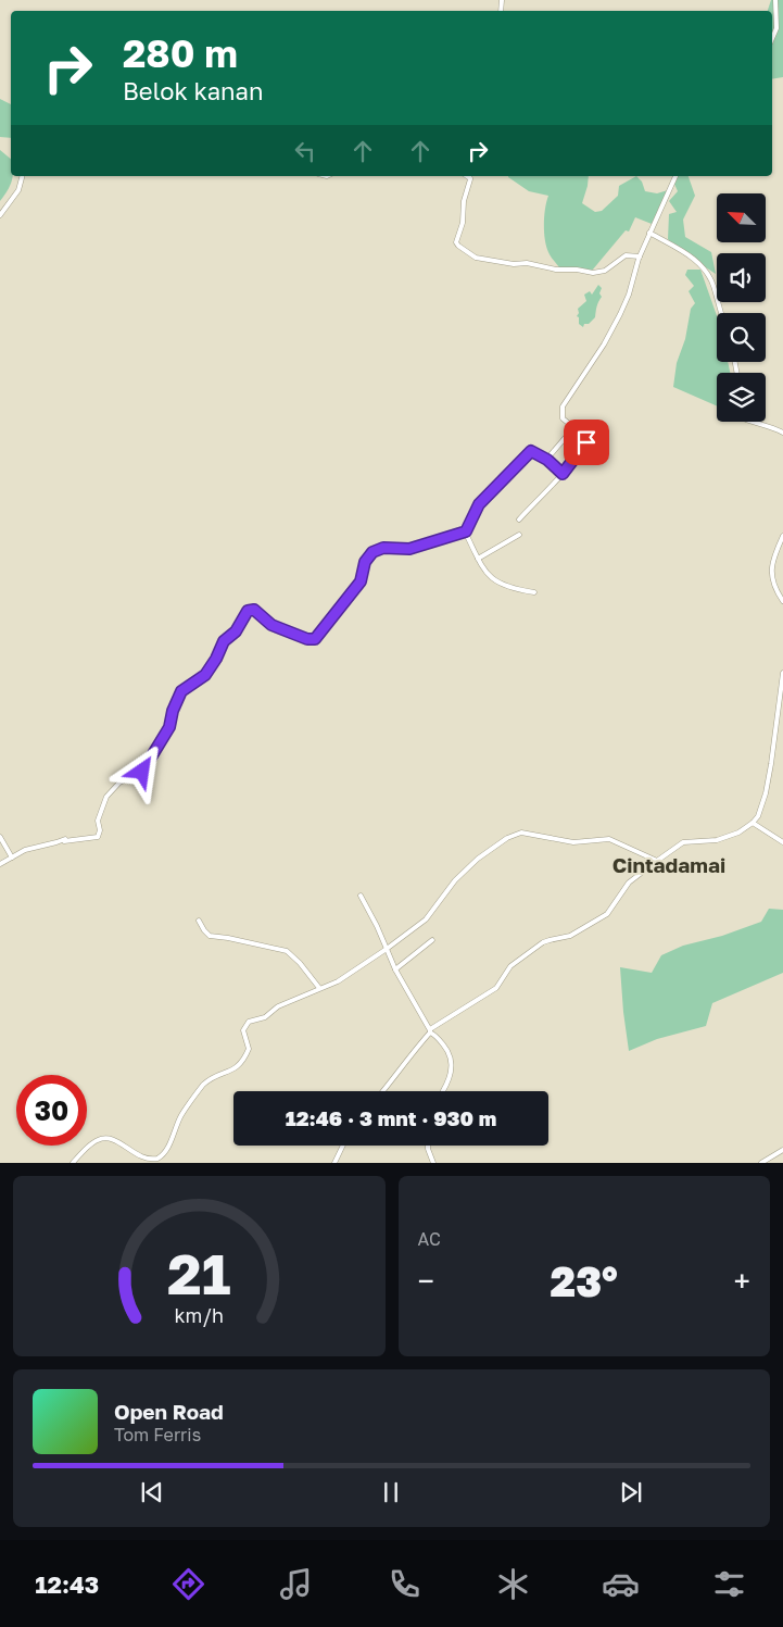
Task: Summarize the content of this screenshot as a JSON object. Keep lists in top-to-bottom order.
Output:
{
  "districts": ["Cintadamai"],
  "north": "top left",
  "page": {
    "turn": ["280 m", "Belok kanan"],
    "limit": "30",
    "trip": "12:46 · 3 mnt · 930 m",
    "tile": "AC",
    "heat": ["−", "23°", "+"],
    "song": ["Open Road", "Tom Ferris"],
    "tabs": "12:43",
    "gauge": ["21", "km/h"]
  }
}
